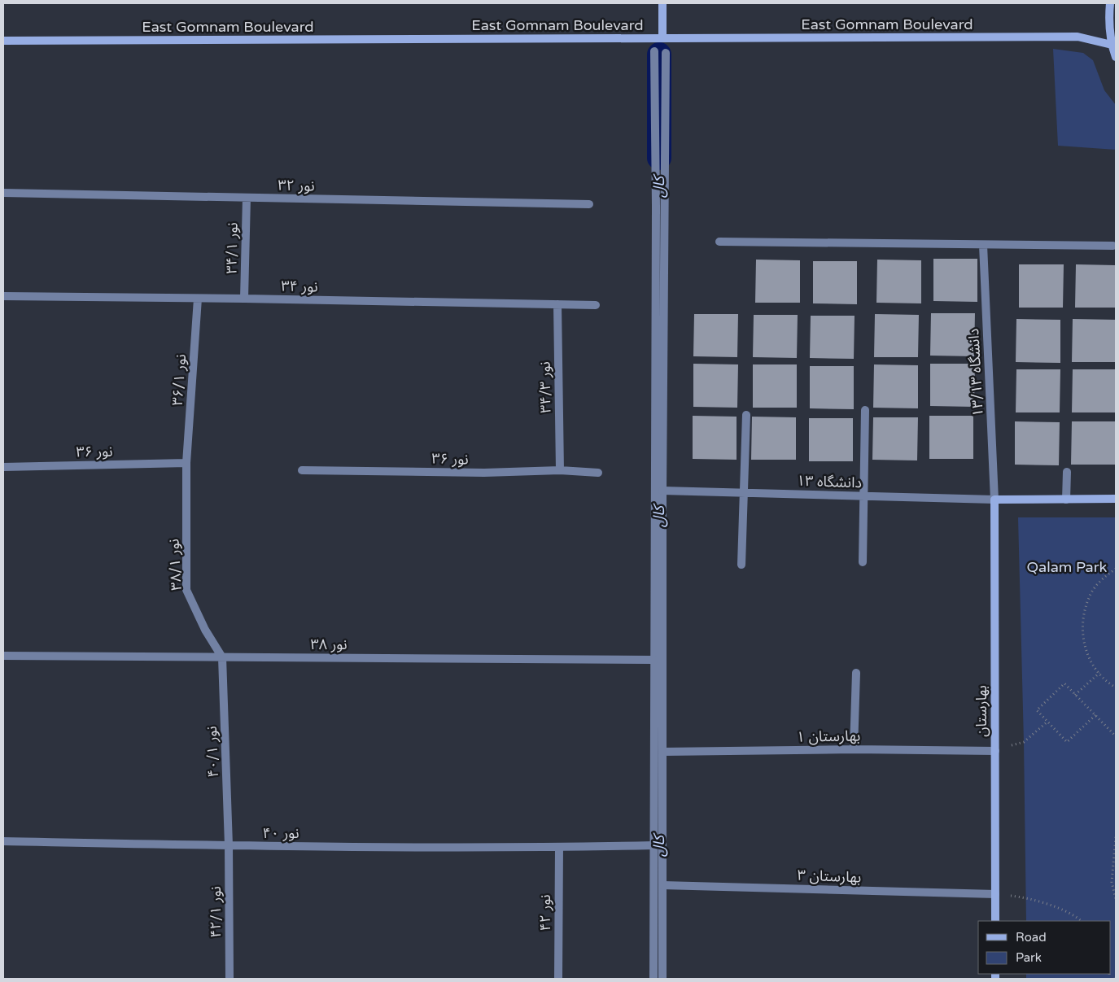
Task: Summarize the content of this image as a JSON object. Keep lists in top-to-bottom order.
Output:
{
  "streets": {
    "main road": ["East Gomnam Boulevard", "بهارستان"],
    "street": [
      "نور ۳۲",
      "نور ۳۴/۱",
      "نور ۳۴",
      "دانشگاه ۱۳/۱۳",
      "نور ۳۶/۱",
      "نور ۳۴/۳",
      "نور ۳۶",
      "دانشگاه ۱۳",
      "نور ۳۸/۱",
      "نور ۳۸",
      "بهارستان ۱",
      "نور ۴۰/۱",
      "نور ۴۰",
      "بهارستان ۳",
      "نور ۴۲/۱",
      "نور ۴۲"
    ]
  },
  "crossings": [
    ["نور ۳۲", "نور ۳۴/۱"],
    ["نور ۳۴/۱", "نور ۳۴"],
    ["نور ۳۴", "نور ۳۶/۱"],
    ["نور ۳۴", "نور ۳۴/۳"],
    ["دانشگاه ۱۳/۱۳", "دانشگاه ۱۳"],
    ["دانشگاه ۱۳/۱۳", "بهارستان"],
    ["نور ۳۶/۱", "نور ۳۶"],
    ["نور ۳۶/۱", "نور ۳۸/۱"],
    ["نور ۳۴/۳", "نور ۳۶"],
    ["نور ۳۶", "نور ۳۸/۱"],
    ["دانشگاه ۱۳", "بهارستان"],
    ["نور ۳۸/۱", "نور ۳۸"],
    ["نور ۳۸/۱", "نور ۴۰/۱"],
    ["نور ۳۸", "نور ۴۰/۱"],
    ["بهارستان", "بهارستان ۱"],
    ["بهارستان", "بهارستان ۳"],
    ["نور ۴۰/۱", "نور ۴۰"],
    ["نور ۴۰/۱", "نور ۴۲/۱"],
    ["نور ۴۰", "نور ۴۲/۱"],
    ["نور ۴۰", "نور ۴۲"]
  ],
  "water": ["کال"],
  "parks": ["Qalam Park"],
  "legend": ["Road", "Park"]
}
